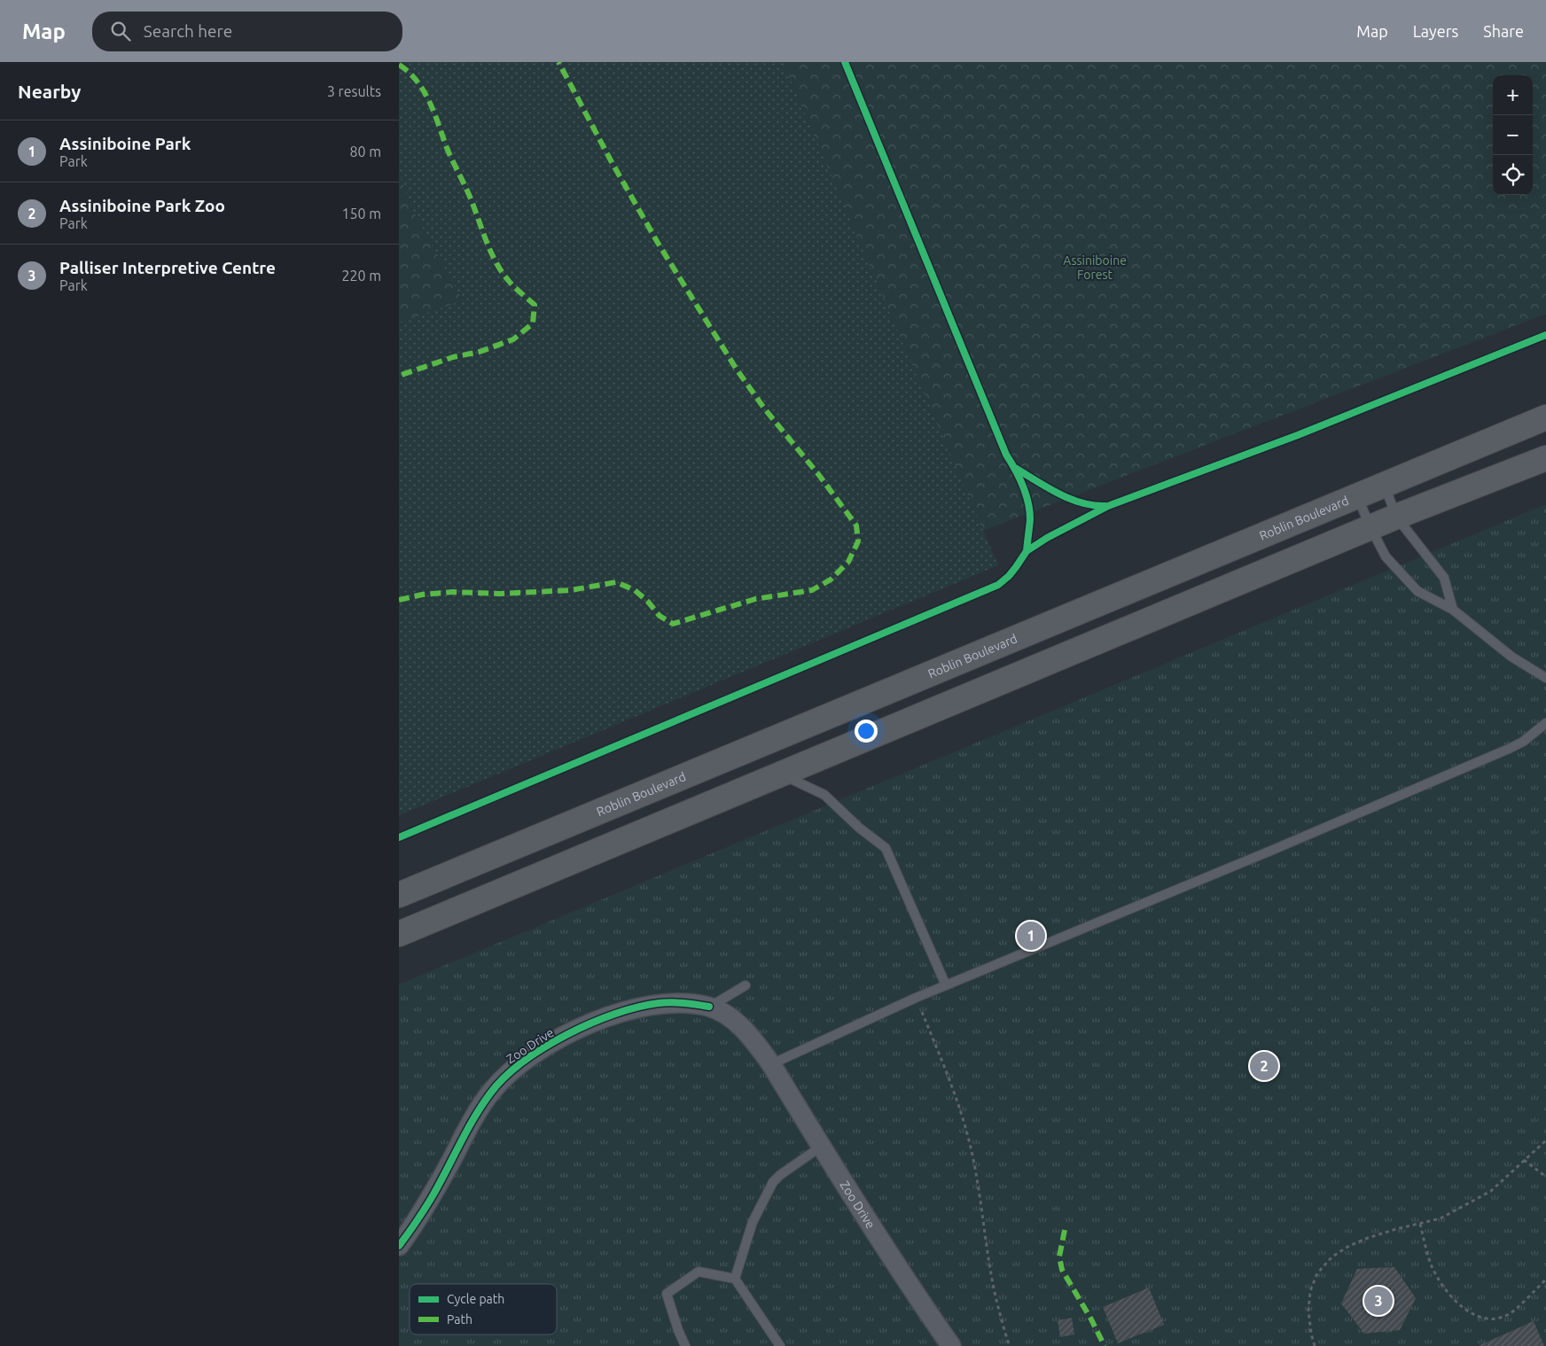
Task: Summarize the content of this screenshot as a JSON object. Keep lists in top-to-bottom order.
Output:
{
  "streets": {
    "main road": ["Roblin Boulevard"],
    "street": ["Zoo Drive"]
  },
  "parks": ["Assiniboine Forest"],
  "legend": ["Cycle path", "Path"],
  "page": {
    "header": "Map",
    "search": "Search here",
    "nav": ["Map", "Layers", "Share"],
    "heading": ["Nearby", "3 results"],
    "map_buttons": ["+", "−"],
    "list": [
      {
        "mark": "1",
        "name": "Assiniboine Park",
        "note": "Park",
        "value": "80 m"
      },
      {
        "mark": "2",
        "name": "Assiniboine Park Zoo",
        "note": "Park",
        "value": "150 m"
      },
      {
        "mark": "3",
        "name": "Palliser Interpretive Centre",
        "note": "Park",
        "value": "220 m"
      }
    ],
    "pins": ["1", "2", "3"]
  }
}
